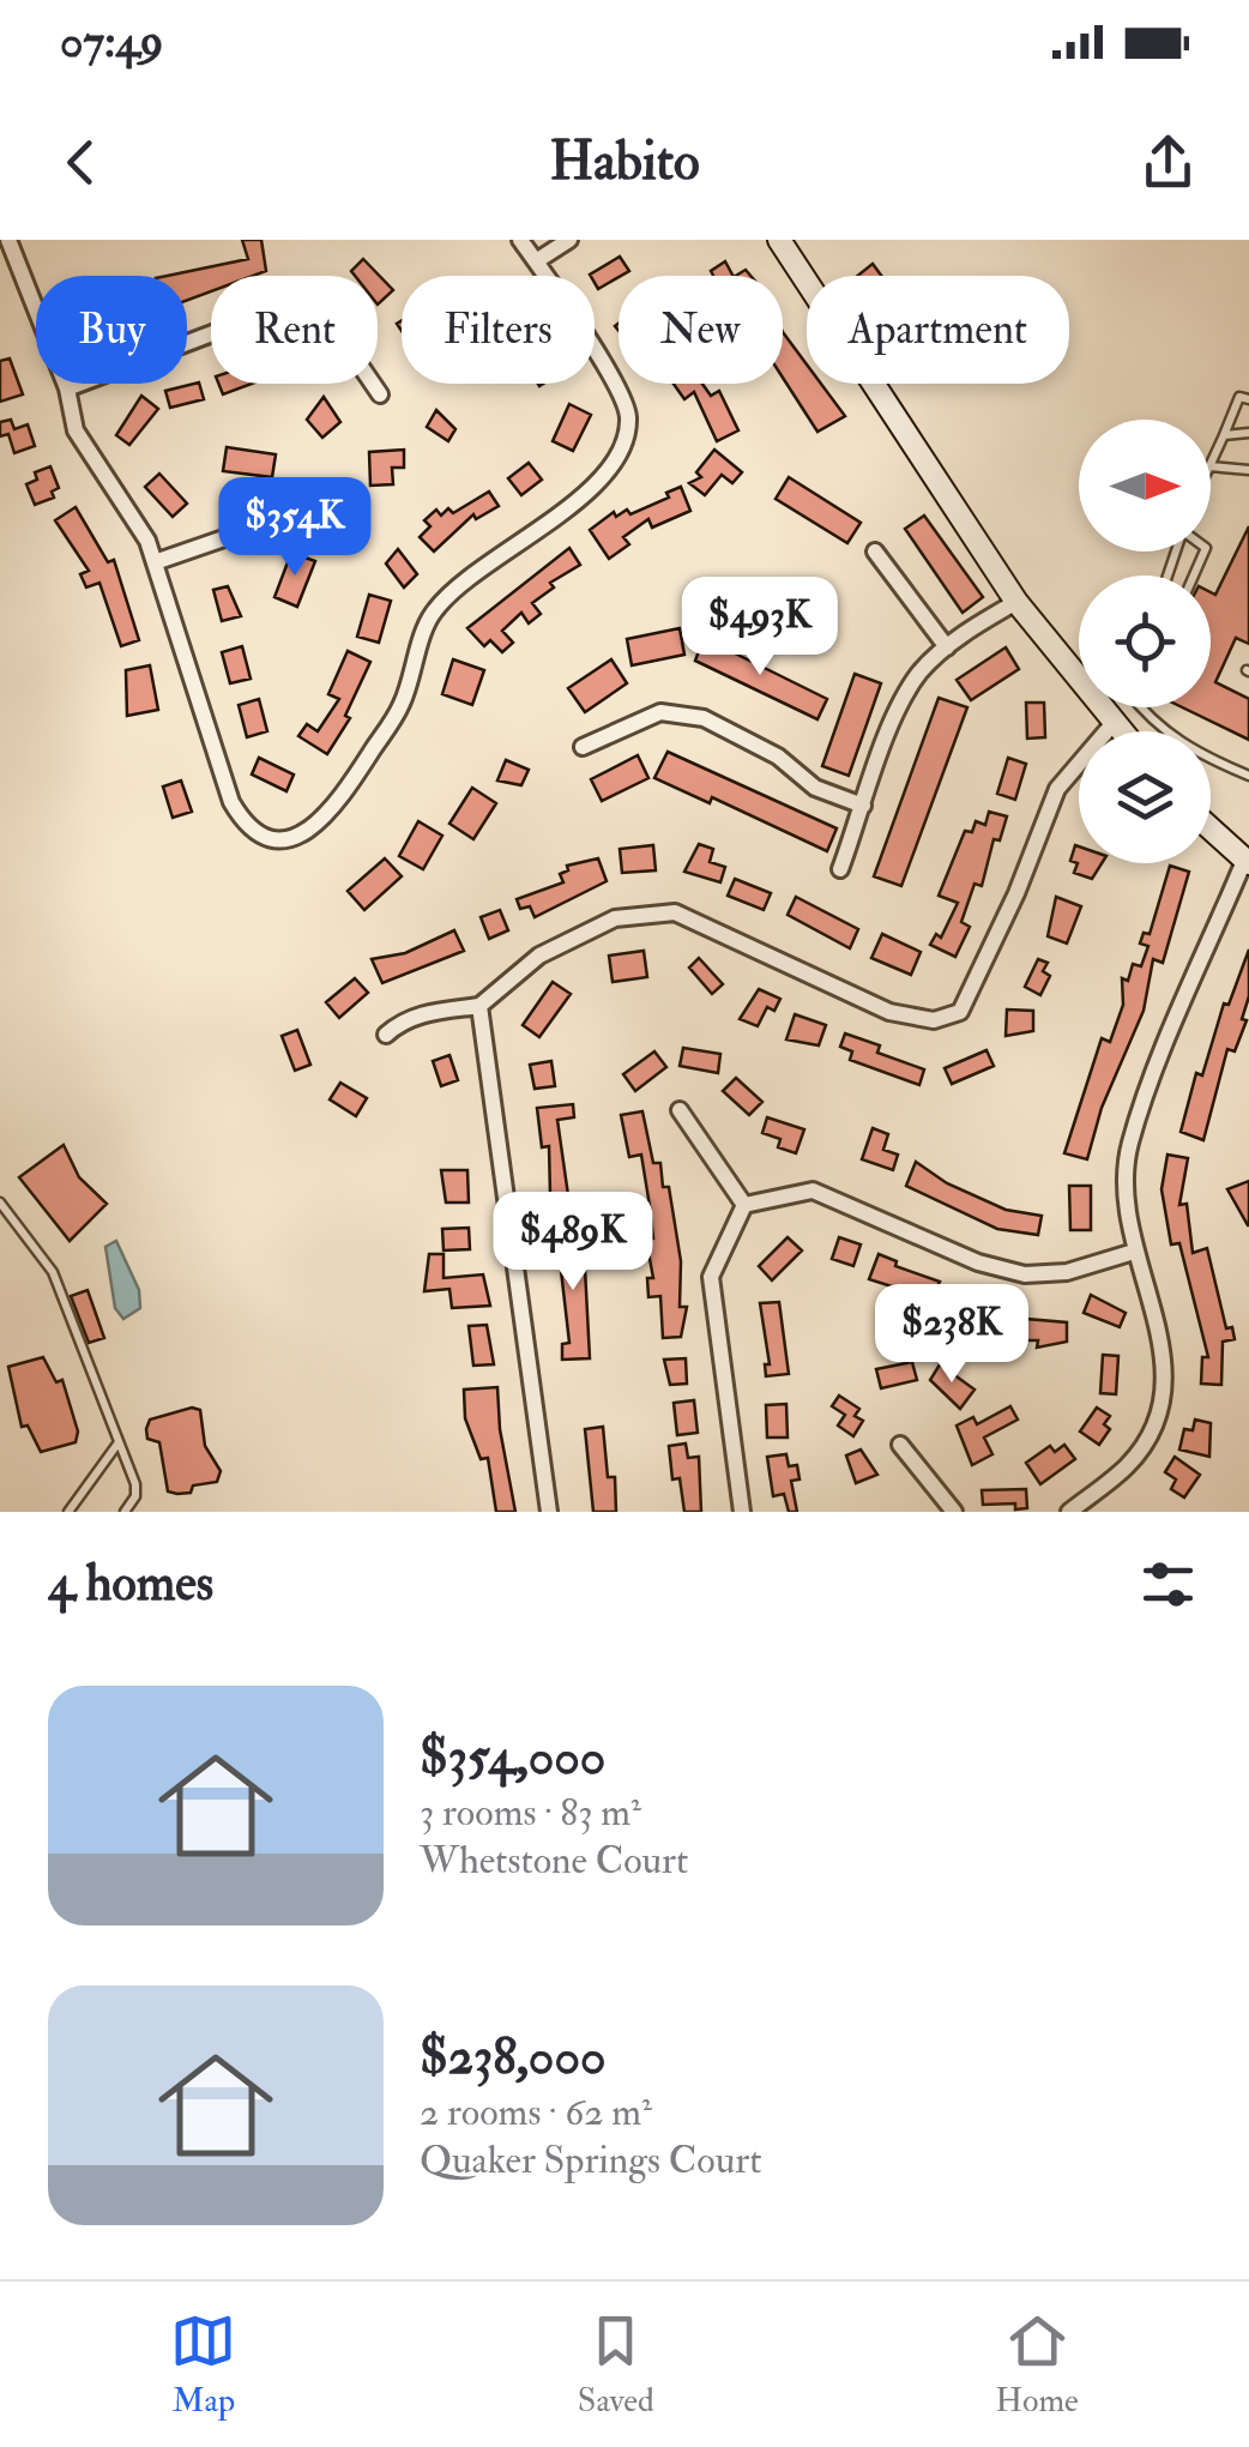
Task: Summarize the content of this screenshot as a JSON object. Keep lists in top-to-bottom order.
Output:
{
  "north": "right",
  "page": {
    "status": "07:49",
    "header": "Habito",
    "chip": [
      "Buy",
      "Rent",
      "Filters",
      "New",
      "Apartment"
    ],
    "price": [
      "$354K",
      "$493K",
      "$489K",
      "$238K"
    ],
    "heading": "4 homes",
    "list": [
      {
        "name": "$354,000",
        "note": "3 rooms · 83 m² · Whetstone Court"
      },
      {
        "name": "$238,000",
        "note": "2 rooms · 62 m² · Quaker Springs Court"
      }
    ],
    "tabs": ["Map", "Saved", "Home"]
  }
}
